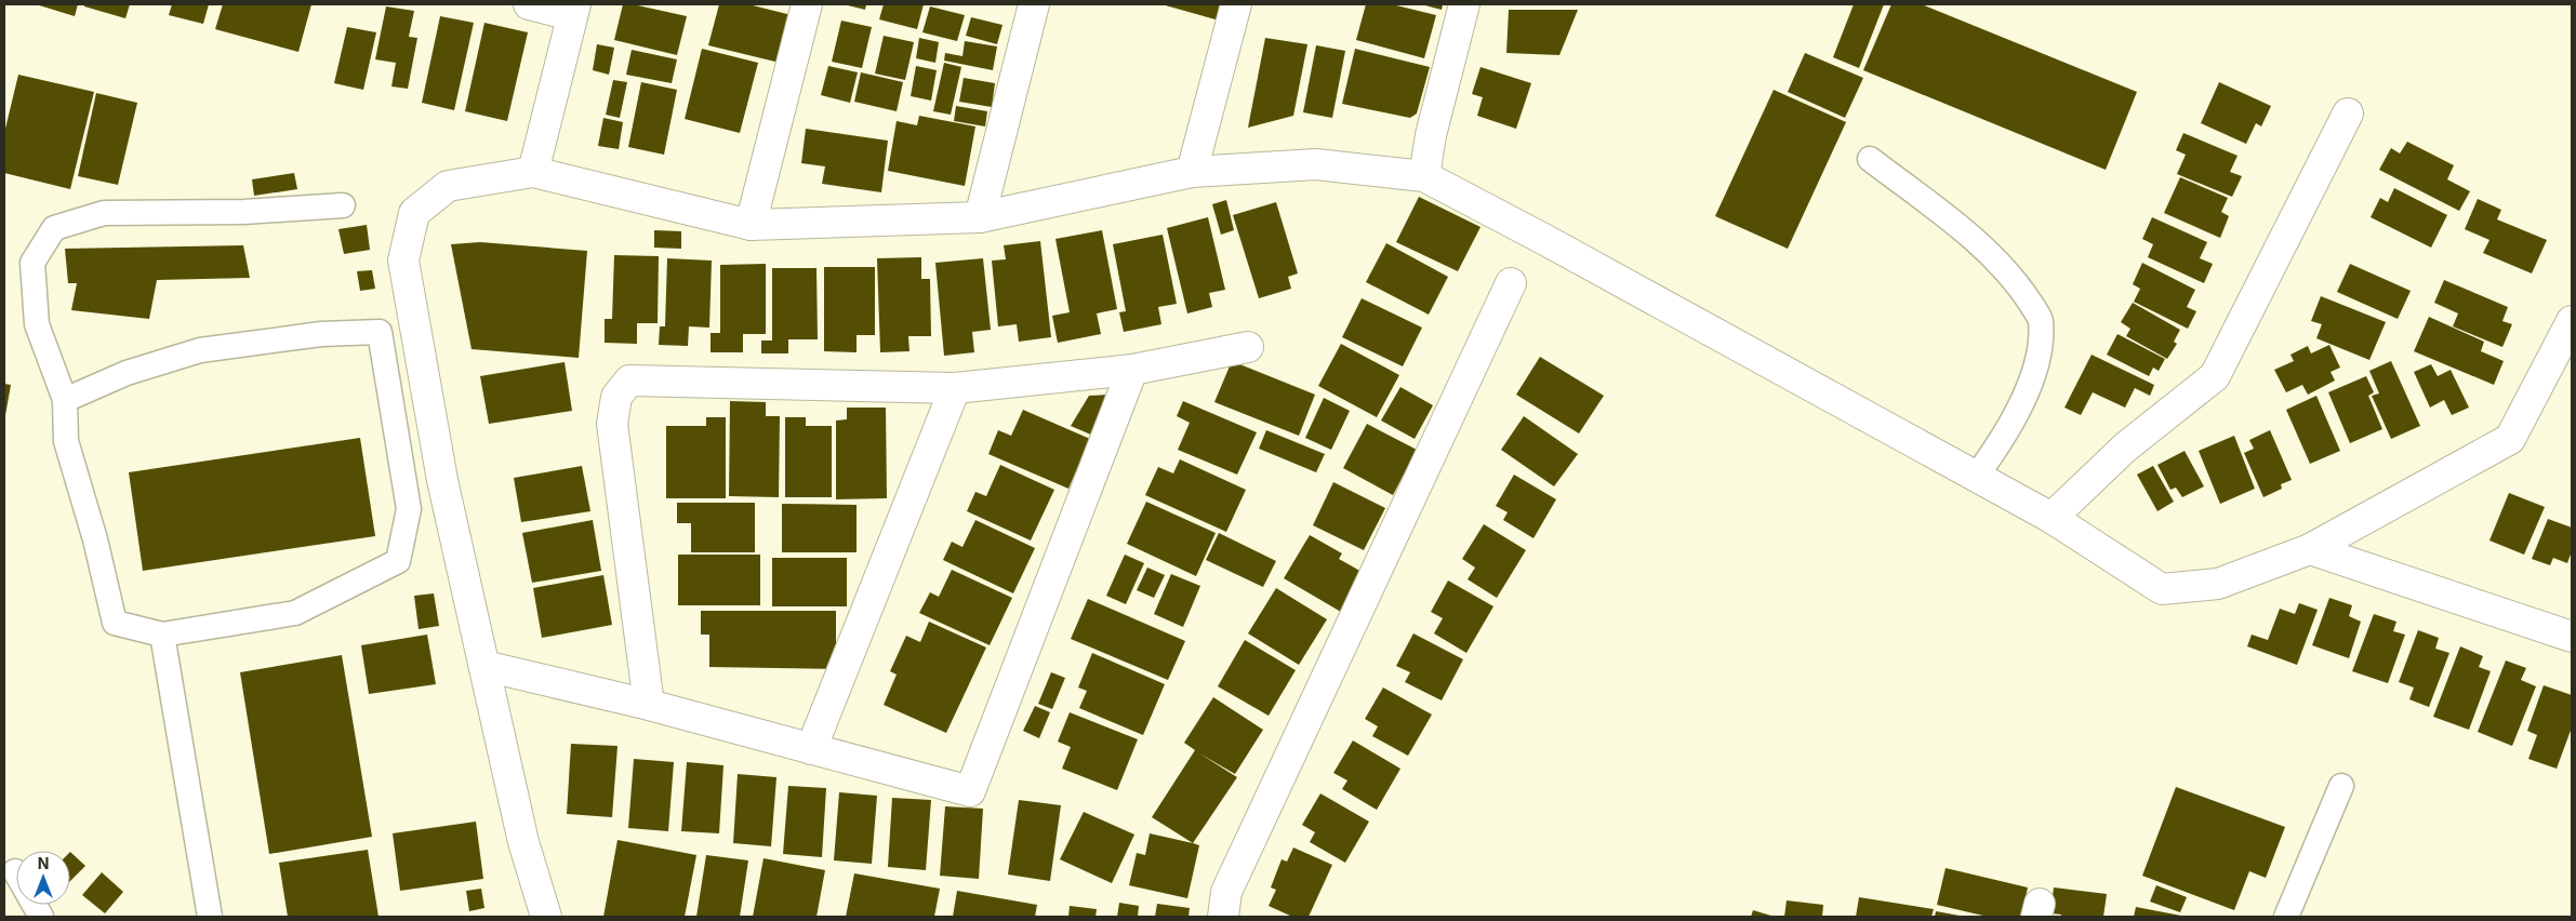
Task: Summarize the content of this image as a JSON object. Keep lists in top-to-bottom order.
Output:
{
  "north": "top"
}
